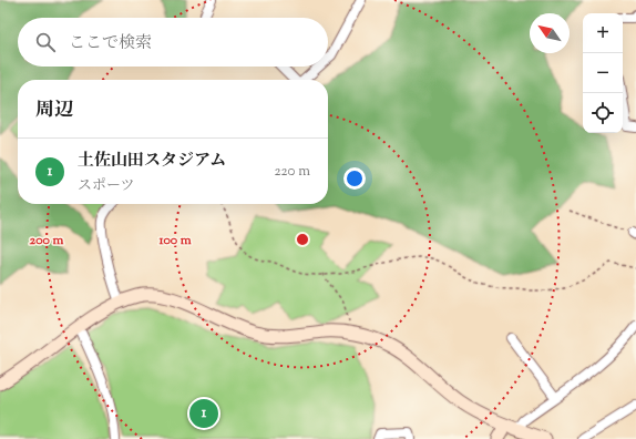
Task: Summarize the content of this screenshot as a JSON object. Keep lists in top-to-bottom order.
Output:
{
  "north": "top left",
  "page": {
    "map_buttons": ["+", "−"],
    "search": "ここで検索",
    "heading": "周辺",
    "list": [
      {
        "mark": "1",
        "name": "土佐山田スタジアム",
        "note": "スポーツ",
        "value": "220 m"
      }
    ],
    "pins": "1"
  },
  "rings": ["100 m", "200 m"]
}
